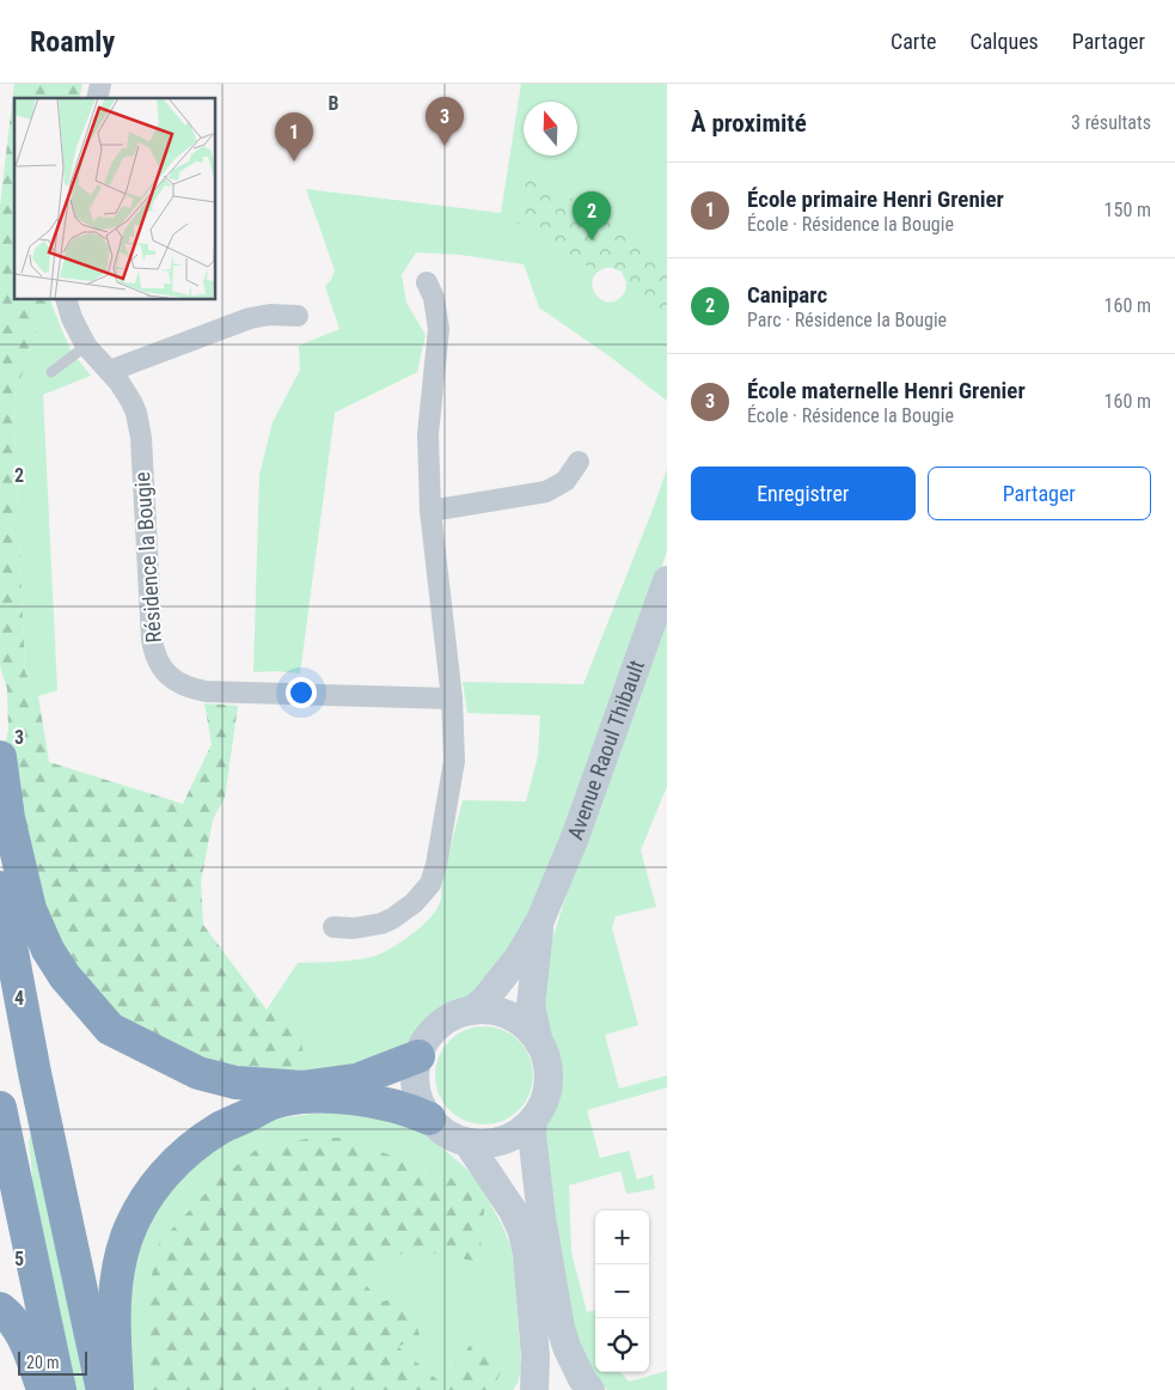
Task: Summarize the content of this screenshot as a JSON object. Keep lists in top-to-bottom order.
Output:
{
  "streets": {
    "main road": ["Avenue Raoul Thibault"],
    "street": ["Résidence la Bougie"]
  },
  "scale_bar": "20 m",
  "north": "top",
  "page": {
    "header": "Roamly",
    "nav": ["Carte", "Calques", "Partager"],
    "heading": ["À proximité", "3 résultats"],
    "pins": ["3", "1", "2"],
    "list": [
      {
        "mark": "1",
        "name": "École primaire Henri Grenier",
        "note": "École · Résidence la Bougie",
        "value": "150 m"
      },
      {
        "mark": "2",
        "name": "Caniparc",
        "note": "Parc · Résidence la Bougie",
        "value": "160 m"
      },
      {
        "mark": "3",
        "name": "École maternelle Henri Grenier",
        "note": "École · Résidence la Bougie",
        "value": "160 m"
      }
    ],
    "buttons": ["Enregistrer", "Partager"],
    "map_buttons": ["+", "−"],
    "scale": "20 m"
  },
  "grid": {
    "columns": ["B"],
    "rows": [
      "2",
      "3",
      "4",
      "5"
    ]
  }
}
